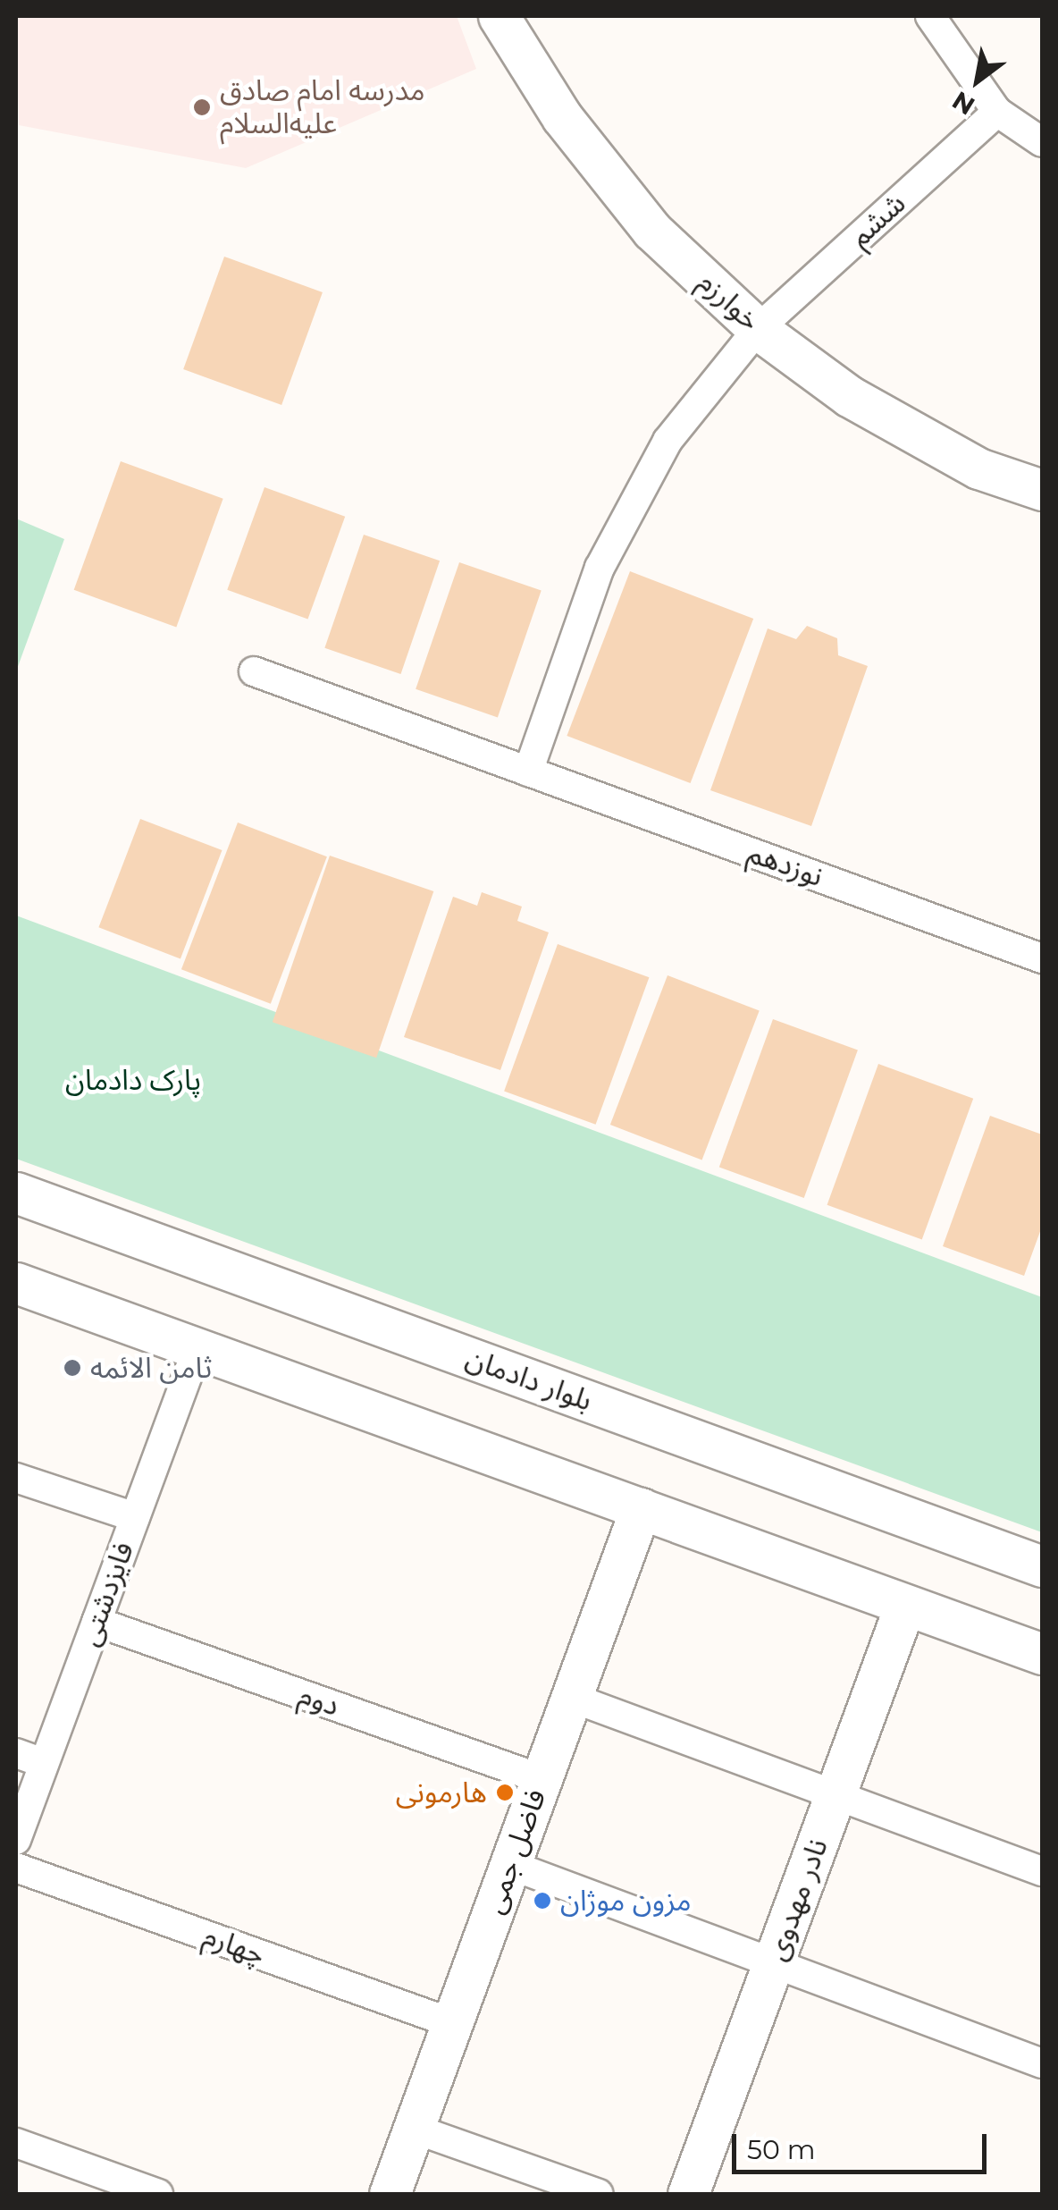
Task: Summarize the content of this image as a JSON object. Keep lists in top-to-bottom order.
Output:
{
  "streets": {
    "main road": [
      "خوارزم",
      "بلوار دادمان",
      "فاضل جمی",
      "نادر مهدوی"
    ],
    "street": [
      "ششم",
      "نوزدهم",
      "فایزدشتی",
      "دوم",
      "چهارم"
    ]
  },
  "crossings": [
    ["ششم", "خوارزم"],
    ["فایزدشتی", "دوم"],
    ["دوم", "فاضل جمی"],
    ["فاضل جمی", "چهارم"]
  ],
  "parks": ["پارک دادمان"],
  "places": [
    "مدرسه امام صادق علیه‌السلام",
    "ثامن الائمه",
    "هارمونی",
    "مزون موژان"
  ],
  "scale_bar": "50 m",
  "north": "bottom left"
}
